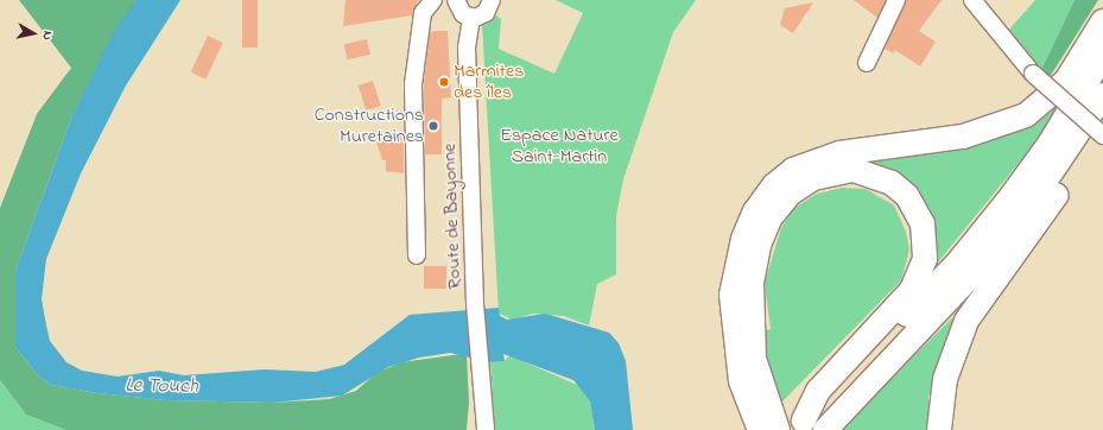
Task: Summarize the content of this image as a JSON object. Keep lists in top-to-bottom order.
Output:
{
  "streets": {
    "street": ["Route de Bayonne"]
  },
  "water": ["Le Touch"],
  "parks": ["Espace Nature Saint-Martin"],
  "places": ["Marmites des îles", "Constructions Muretaines"],
  "north": "right"
}
